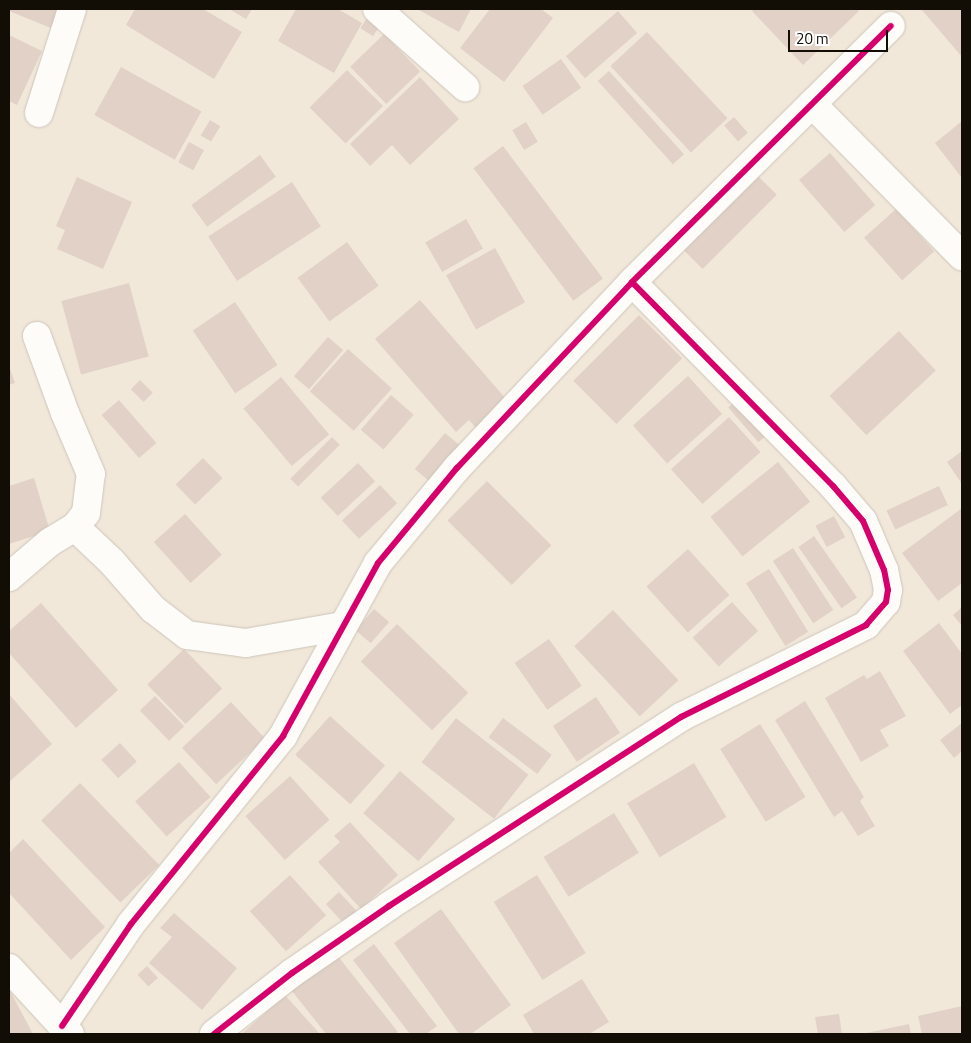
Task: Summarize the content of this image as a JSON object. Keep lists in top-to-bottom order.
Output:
{
  "scale_bar": "20 m"
}
